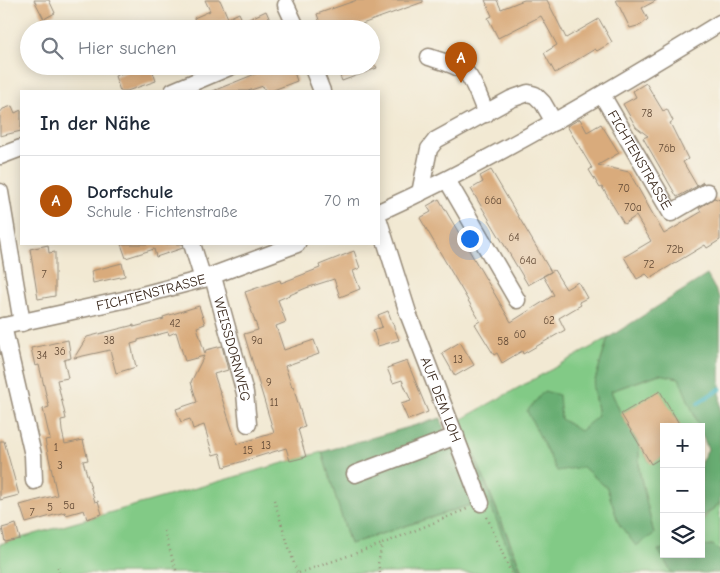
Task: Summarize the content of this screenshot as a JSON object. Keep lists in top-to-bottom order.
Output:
{
  "streets": {
    "street": ["FICHTENSTRASSE", "WEISSDORNWEG", "AUF DEM LOH"]
  },
  "crossings": [
    ["FICHTENSTRASSE", "WEISSDORNWEG"]
  ],
  "house_numbers": [
    "78",
    "76b",
    "70",
    "66a",
    "70a",
    "64",
    "72b",
    "64a",
    "72",
    "7",
    "62",
    "42",
    "60",
    "38",
    "9a",
    "58",
    "36",
    "34",
    "13",
    "9",
    "11",
    "13",
    "1",
    "15",
    "3",
    "5a",
    "5",
    "7"
  ],
  "page": {
    "search": "Hier suchen",
    "pins": "A",
    "heading": "In der Nähe",
    "list": [
      {
        "mark": "A",
        "name": "Dorfschule",
        "note": "Schule · Fichtenstraße",
        "value": "70 m"
      }
    ],
    "map_buttons": ["+", "−"]
  }
}
